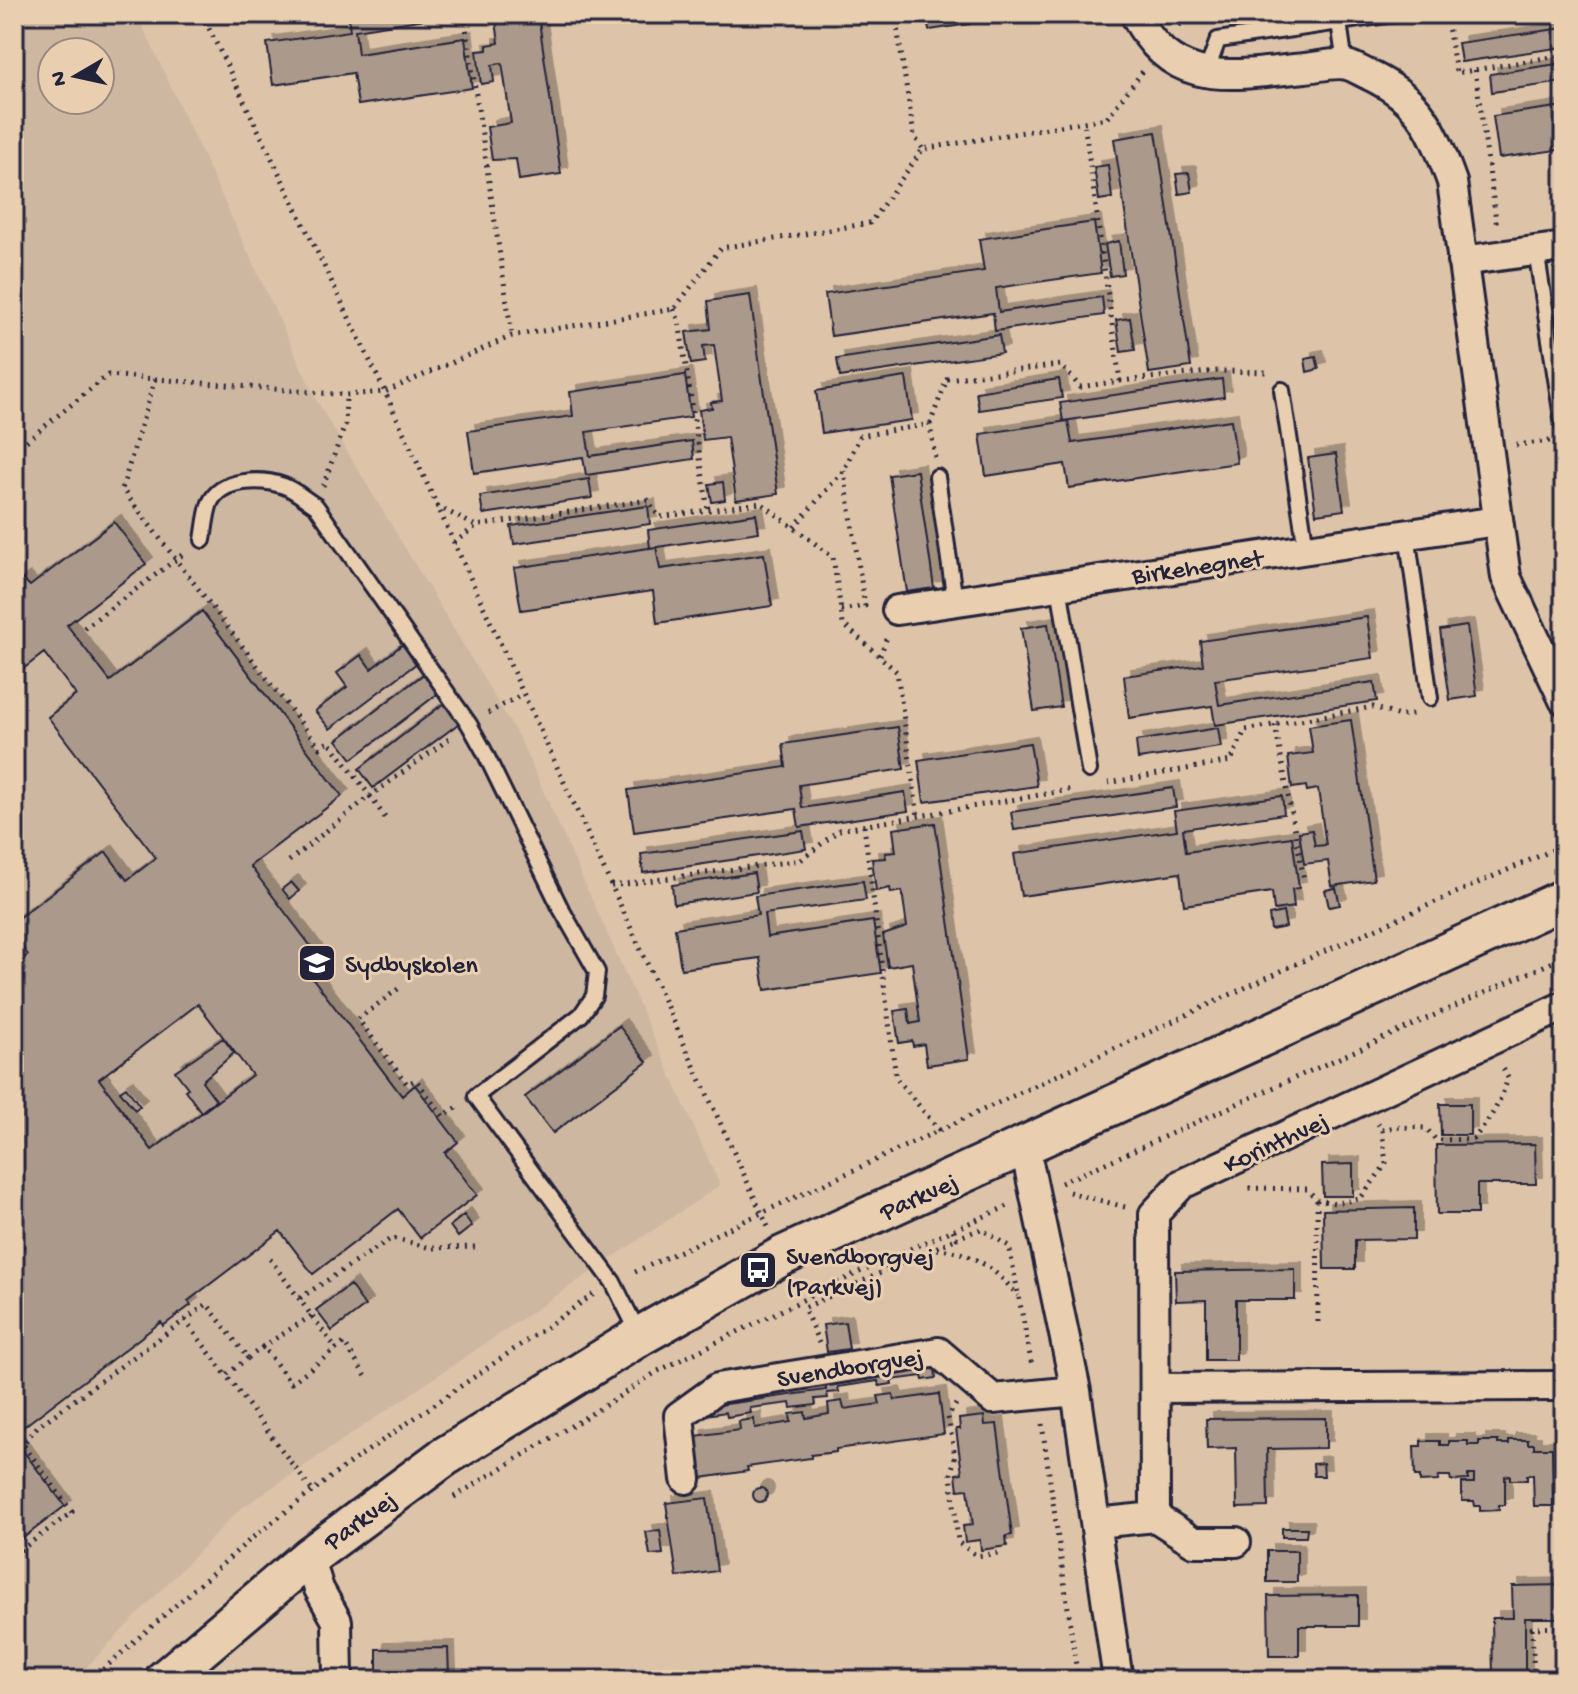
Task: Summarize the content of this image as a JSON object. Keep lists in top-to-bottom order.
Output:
{
  "streets": {
    "street": [
      "Birkehegnet",
      "Korinthvej",
      "Parkvej",
      "Svendborgvej"
    ]
  },
  "places": {
    "school or university": ["Sydbyskolen"],
    "bus stop": ["Svendborgvej (Parkvej)"]
  },
  "north": "left"
}
